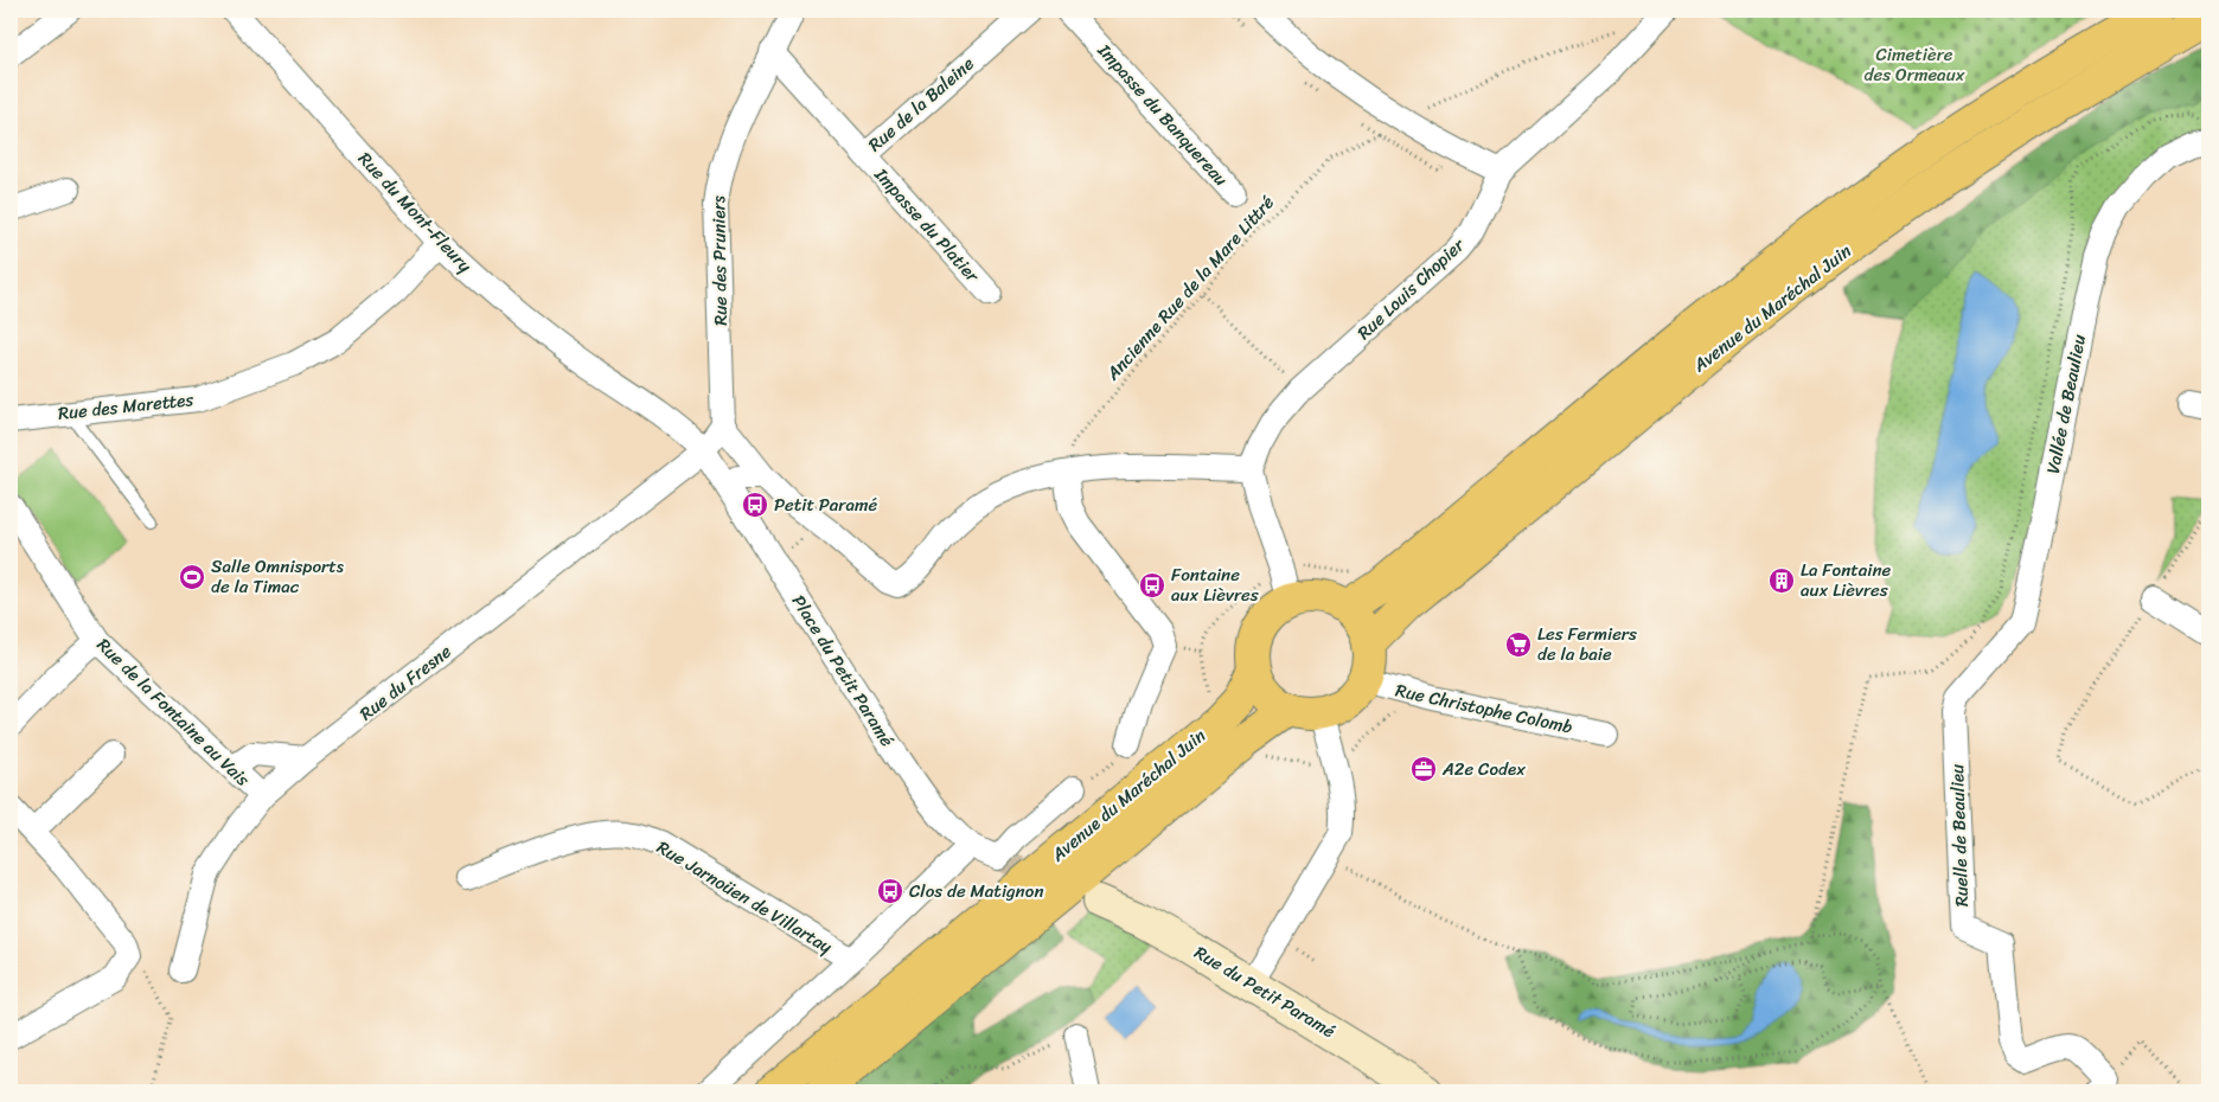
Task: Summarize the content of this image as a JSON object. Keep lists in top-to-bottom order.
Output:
{
  "streets": {
    "main road": ["Avenue du Maréchal Juin"],
    "street": [
      "Rue de la Baleine",
      "Impasse du Banquereau",
      "Rue du Mont-Fleury",
      "Impasse du Platier",
      "Rue des Pruniers",
      "Rue Louis Chopier",
      "Vallée de Beaulieu",
      "Rue des Marettes",
      "Place du Petit Paramé",
      "Rue du Fresne",
      "Rue Christophe Colomb",
      "Rue de la Fontaine au Vais",
      "Ruelle de Beaulieu",
      "Rue Jarnoüen de Villartay",
      "Rue du Petit Paramé"
    ],
    "path": ["Ancienne Rue de la Mare Littré"]
  },
  "crossings": [
    ["Rue de la Baleine", "Impasse du Platier"],
    ["Rue de la Baleine", "Rue des Pruniers"],
    ["Rue du Mont-Fleury", "Rue des Marettes"],
    ["Rue du Mont-Fleury", "Place du Petit Paramé"],
    ["Rue du Mont-Fleury", "Rue du Fresne"],
    ["Ancienne Rue de la Mare Littré", "Rue Louis Chopier"],
    ["Avenue du Maréchal Juin", "Rue Christophe Colomb"],
    ["Vallée de Beaulieu", "Ruelle de Beaulieu"],
    ["Place du Petit Paramé", "Rue du Fresne"],
    ["Rue du Fresne", "Rue de la Fontaine au Vais"]
  ],
  "parks": ["Cimetière des Ormeaux"],
  "places": {
    "bus stop": ["Petit Paramé", "Fontaine aux Lièvres", "Clos de Matignon"],
    "sports": ["Salle Omnisports de la Timac"],
    "building": ["La Fontaine aux Lièvres"],
    "supermarket": ["Les Fermiers de la baie"],
    "office": ["A2e Codex"]
  }
}
